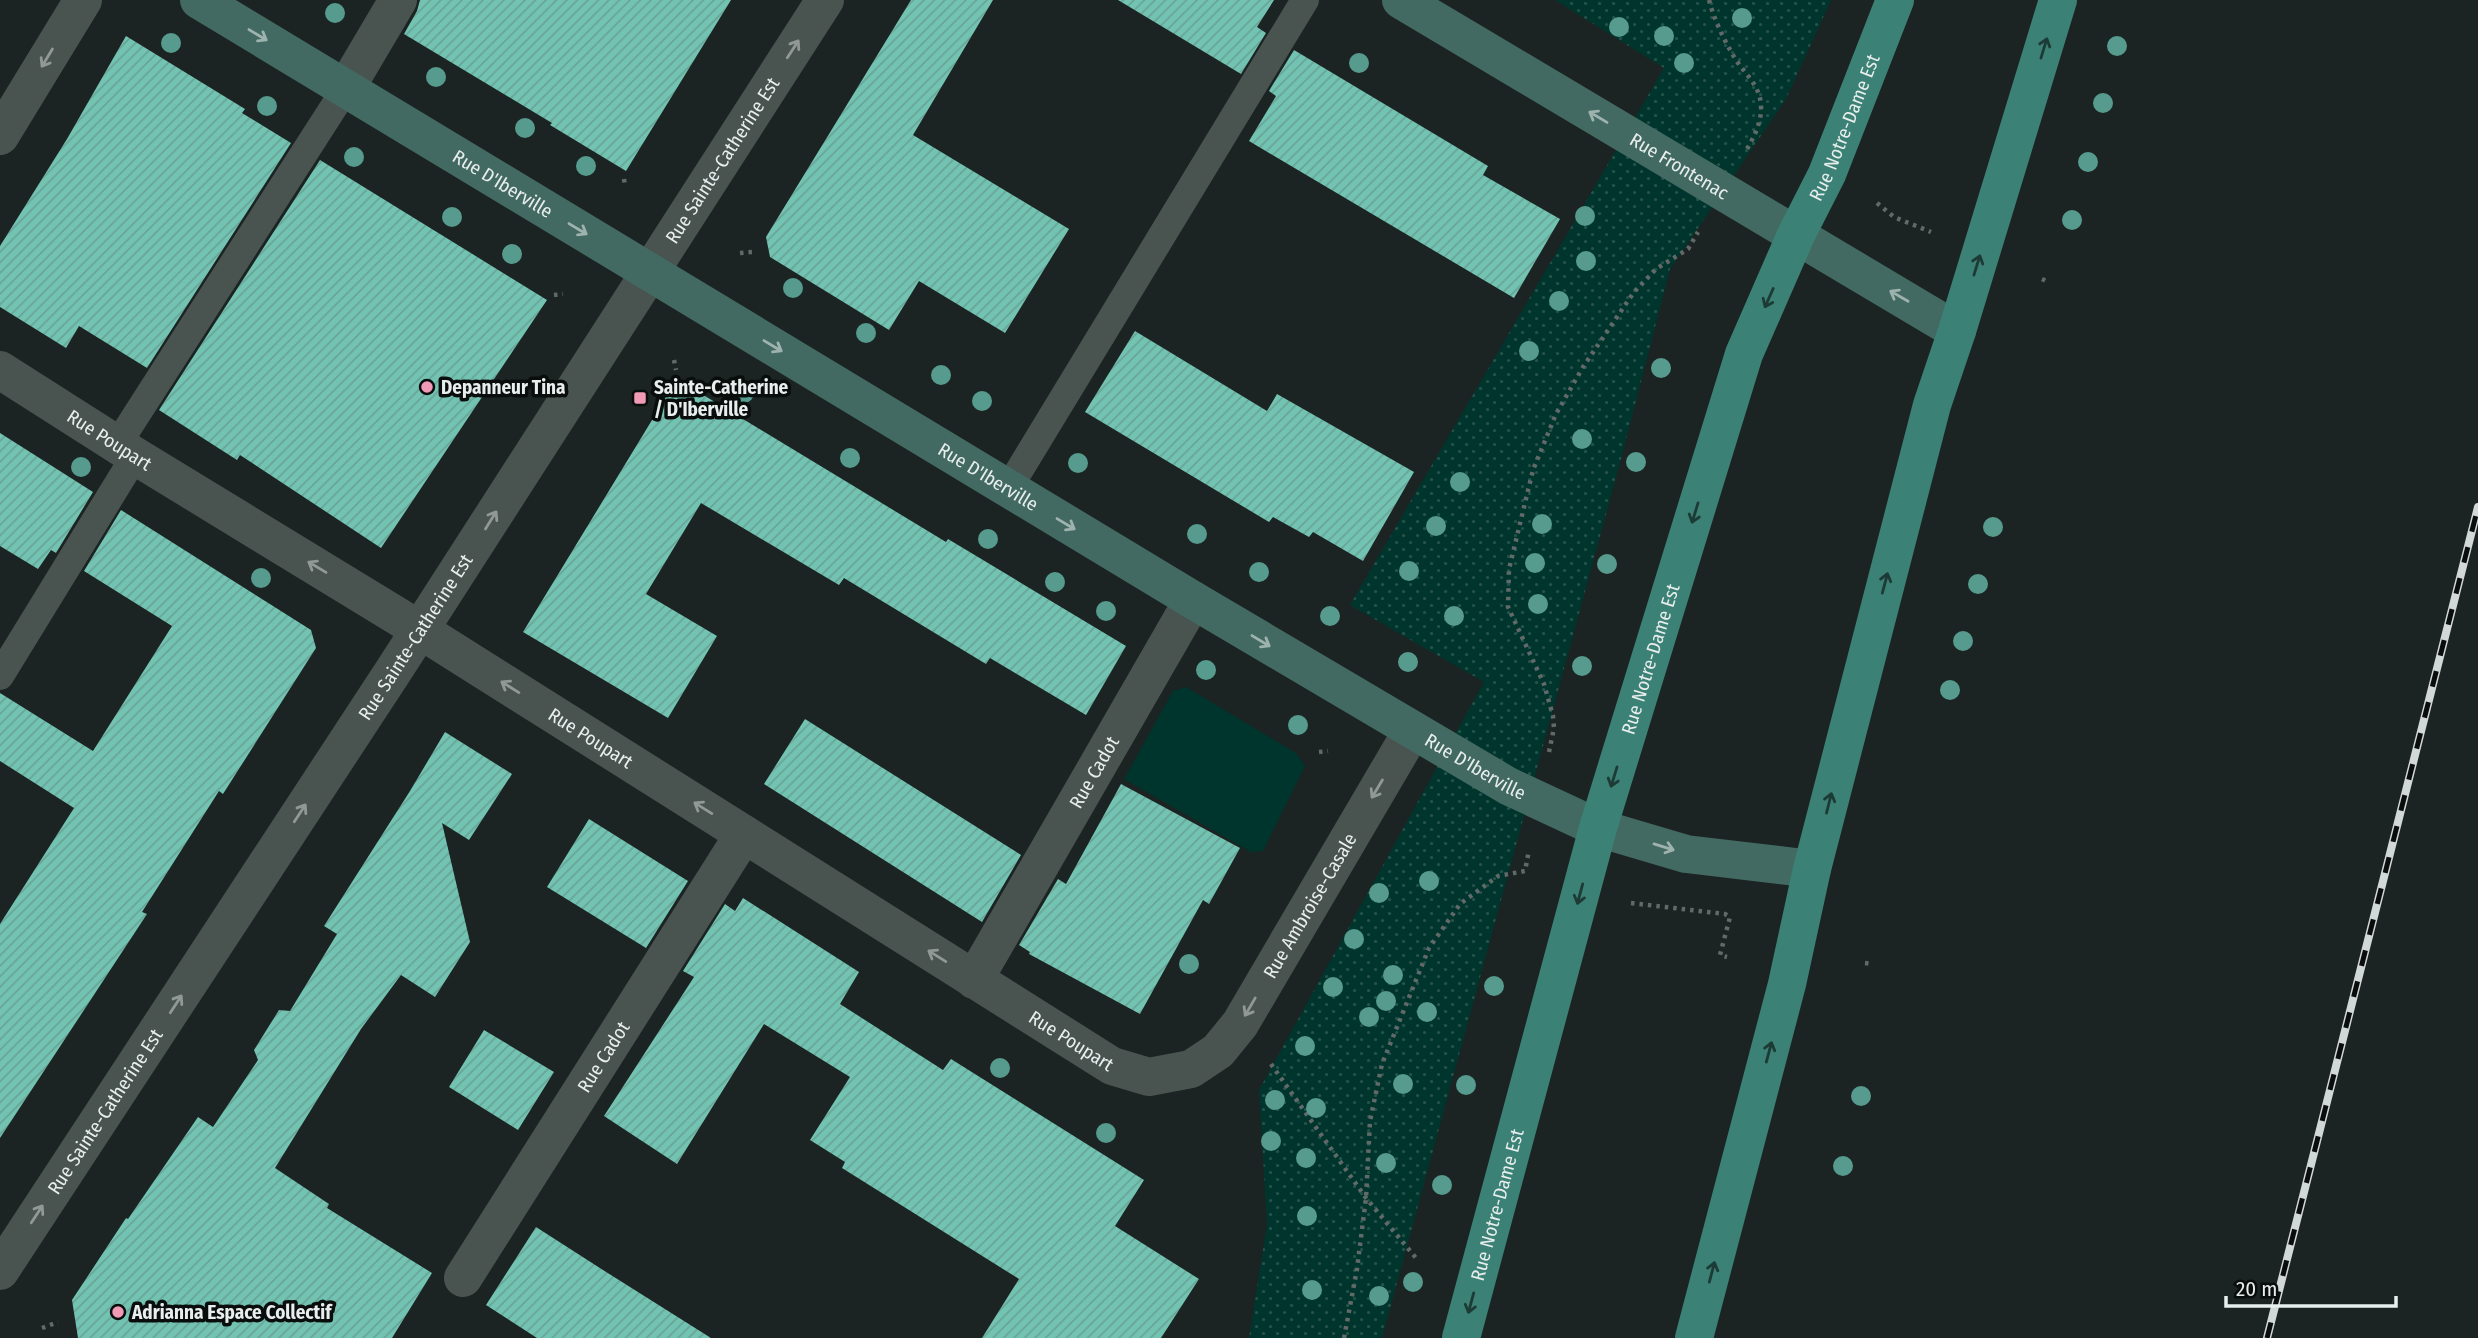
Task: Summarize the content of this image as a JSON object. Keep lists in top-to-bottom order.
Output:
{
  "streets": {
    "main road": ["Rue Notre-Dame Est", "Rue Frontenac", "Rue D'Iberville"],
    "street": [
      "Rue Sainte-Catherine Est",
      "Rue Poupart",
      "Rue Cadot",
      "Rue Ambroise-Casale"
    ]
  },
  "crossings": [
    ["Rue Notre-Dame Est", "Rue Frontenac"],
    ["Rue Notre-Dame Est", "Rue D'Iberville"],
    ["Rue Sainte-Catherine Est", "Rue D'Iberville"],
    ["Rue Sainte-Catherine Est", "Rue Poupart"],
    ["Rue D'Iberville", "Rue Cadot"],
    ["Rue D'Iberville", "Rue Ambroise-Casale"],
    ["Rue Poupart", "Rue Cadot"],
    ["Rue Poupart", "Rue Ambroise-Casale"]
  ],
  "one_way": [
    "Rue Sainte-Catherine Est",
    "Rue Frontenac",
    "Rue D'Iberville",
    "Rue Poupart",
    "Rue Ambroise-Casale"
  ],
  "places": {
    "other": ["Depanneur Tina", "Adrianna Espace Collectif"],
    "transit": ["Sainte-Catherine / D'Iberville"]
  },
  "scale_bar": "20 m"
}
